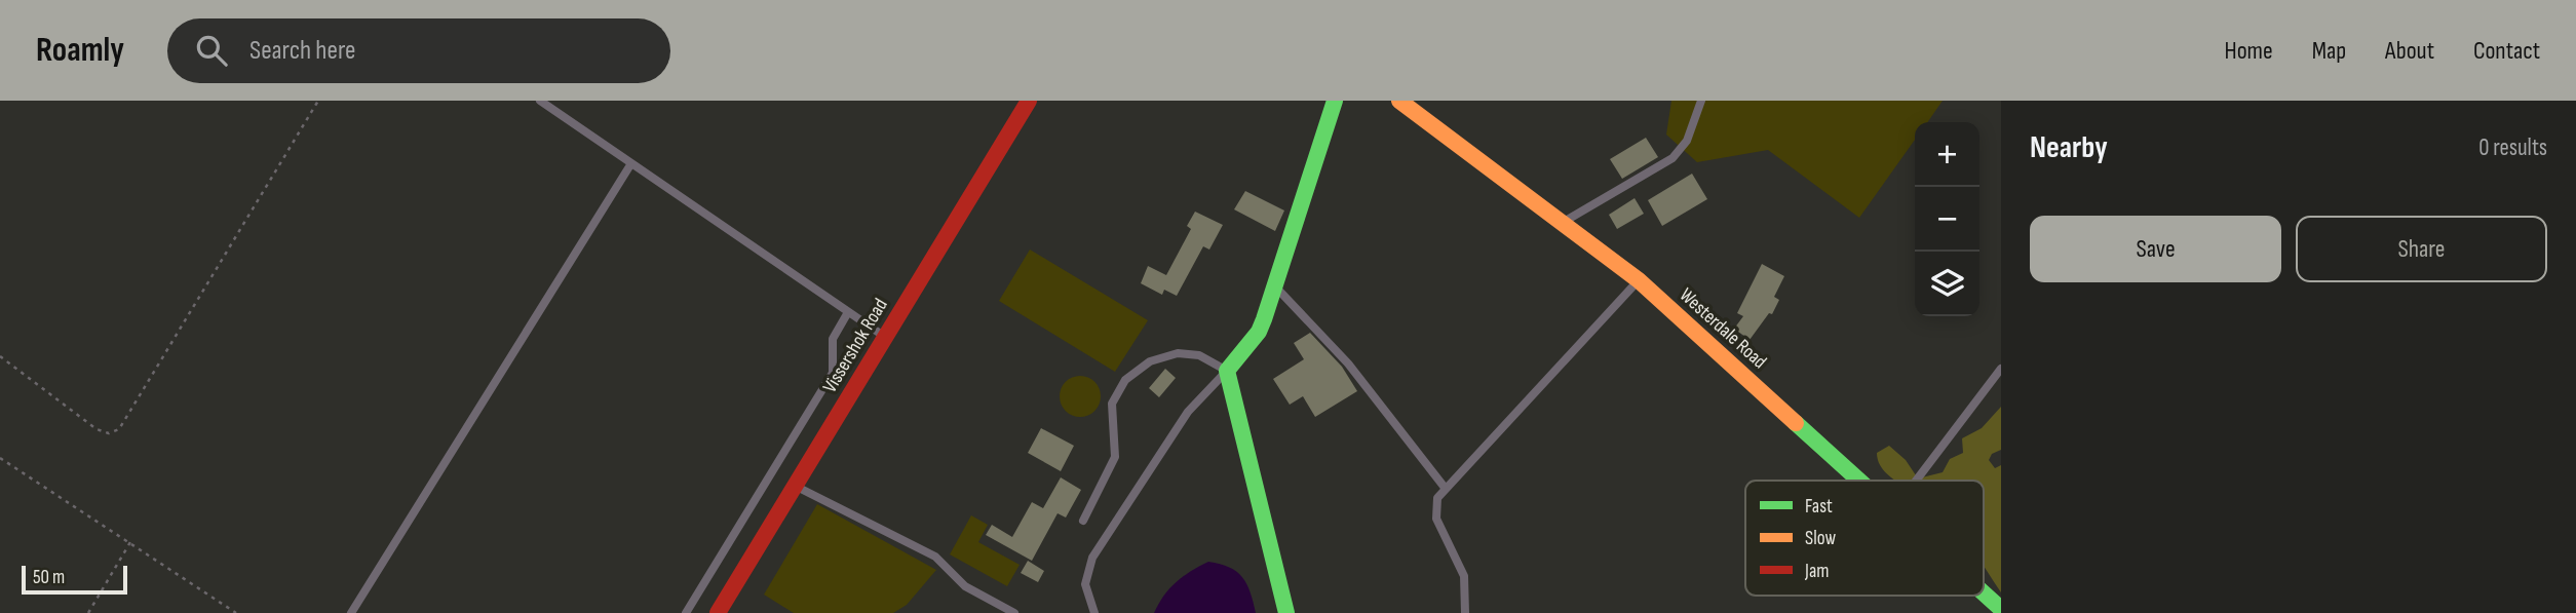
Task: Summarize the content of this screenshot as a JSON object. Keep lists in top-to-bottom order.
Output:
{
  "streets": {
    "street": ["Westerdale Road", "Vissershok Road"]
  },
  "legend": ["Fast", "Slow", "Jam"],
  "scale_bar": "50 m",
  "page": {
    "header": "Roamly",
    "search": "Search here",
    "nav": [
      "Home",
      "Map",
      "About",
      "Contact"
    ],
    "heading": ["Nearby", "0 results"],
    "map_buttons": ["+", "−"],
    "buttons": ["Save", "Share"],
    "scale": "50 m"
  }
}
